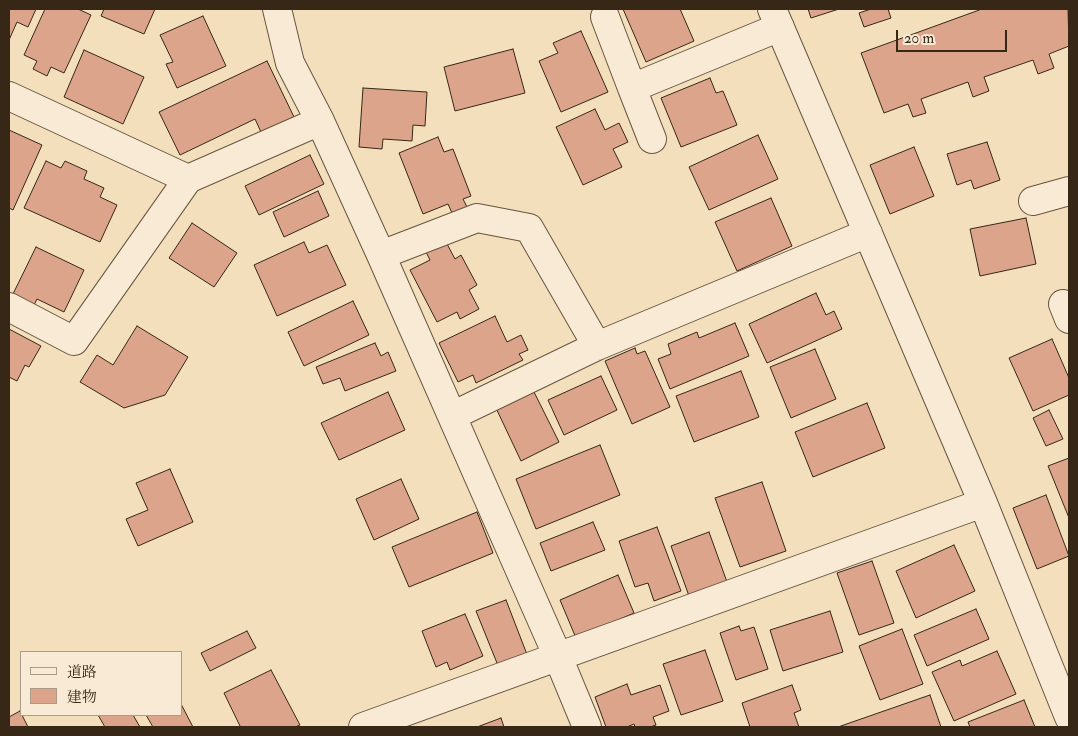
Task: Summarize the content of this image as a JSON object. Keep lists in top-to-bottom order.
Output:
{
  "legend": ["道路", "建物"],
  "scale_bar": "20 m"
}
